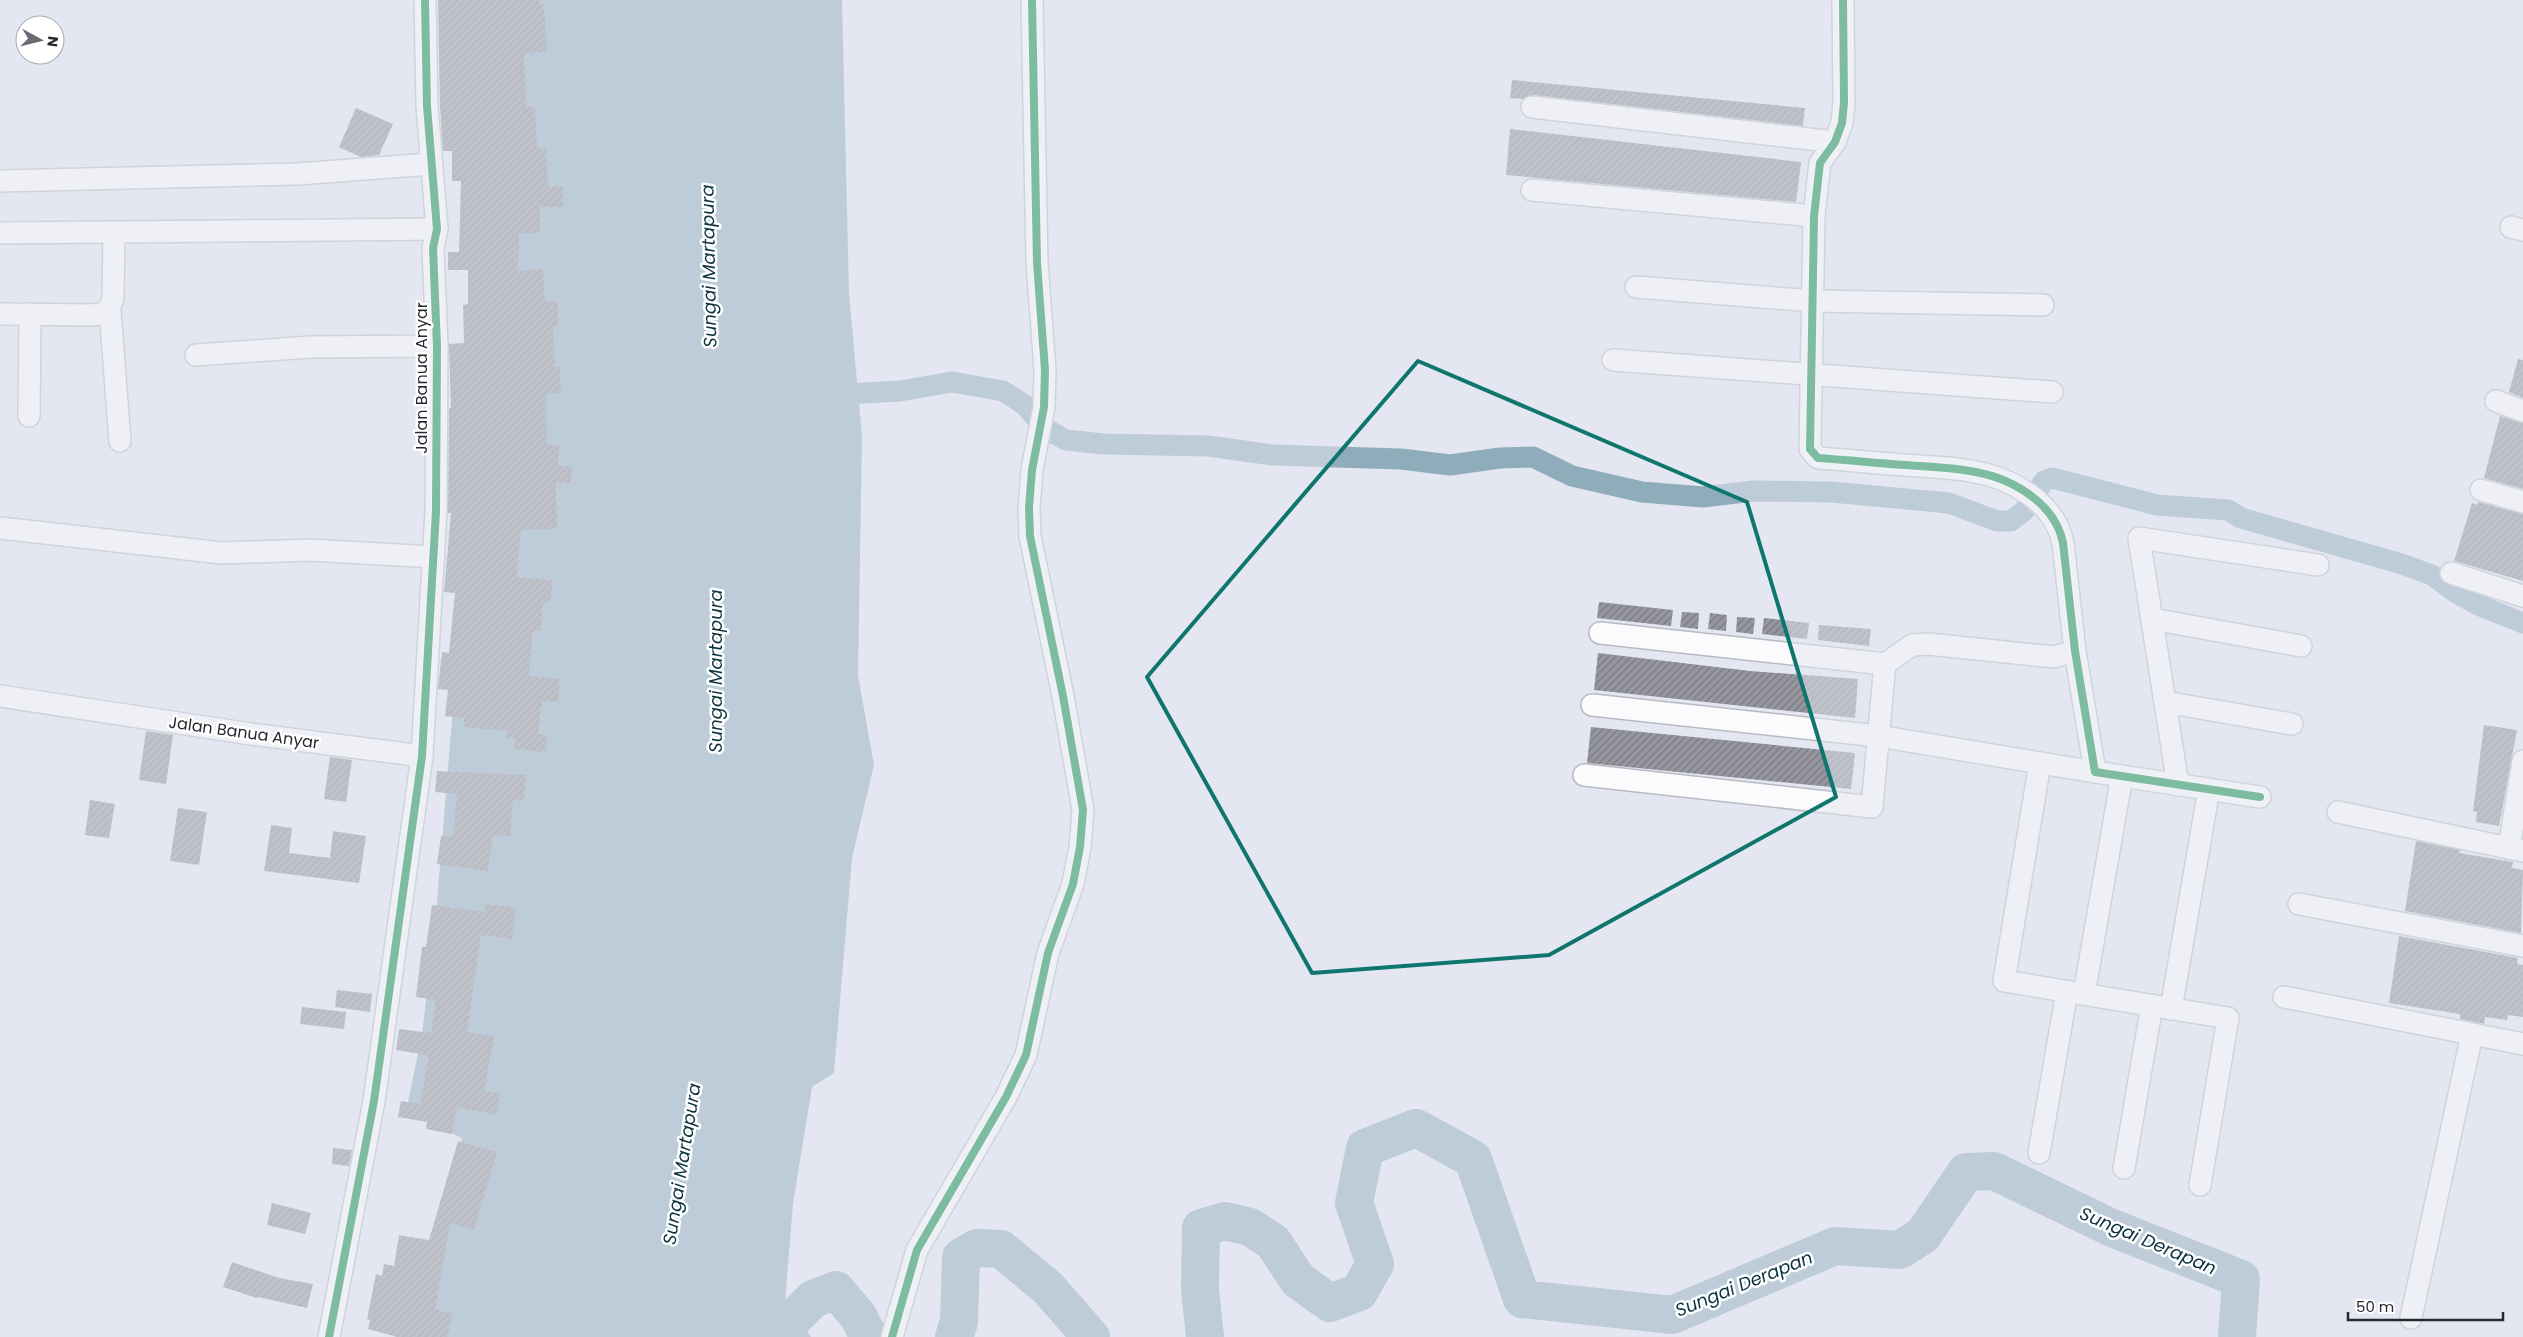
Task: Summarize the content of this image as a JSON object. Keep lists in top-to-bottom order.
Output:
{
  "streets": {
    "street": ["Jalan Banua Anyar"]
  },
  "water": ["Sungai Martapura", "Sungai Derapan"],
  "scale_bar": "50 m",
  "north": "right"
}
